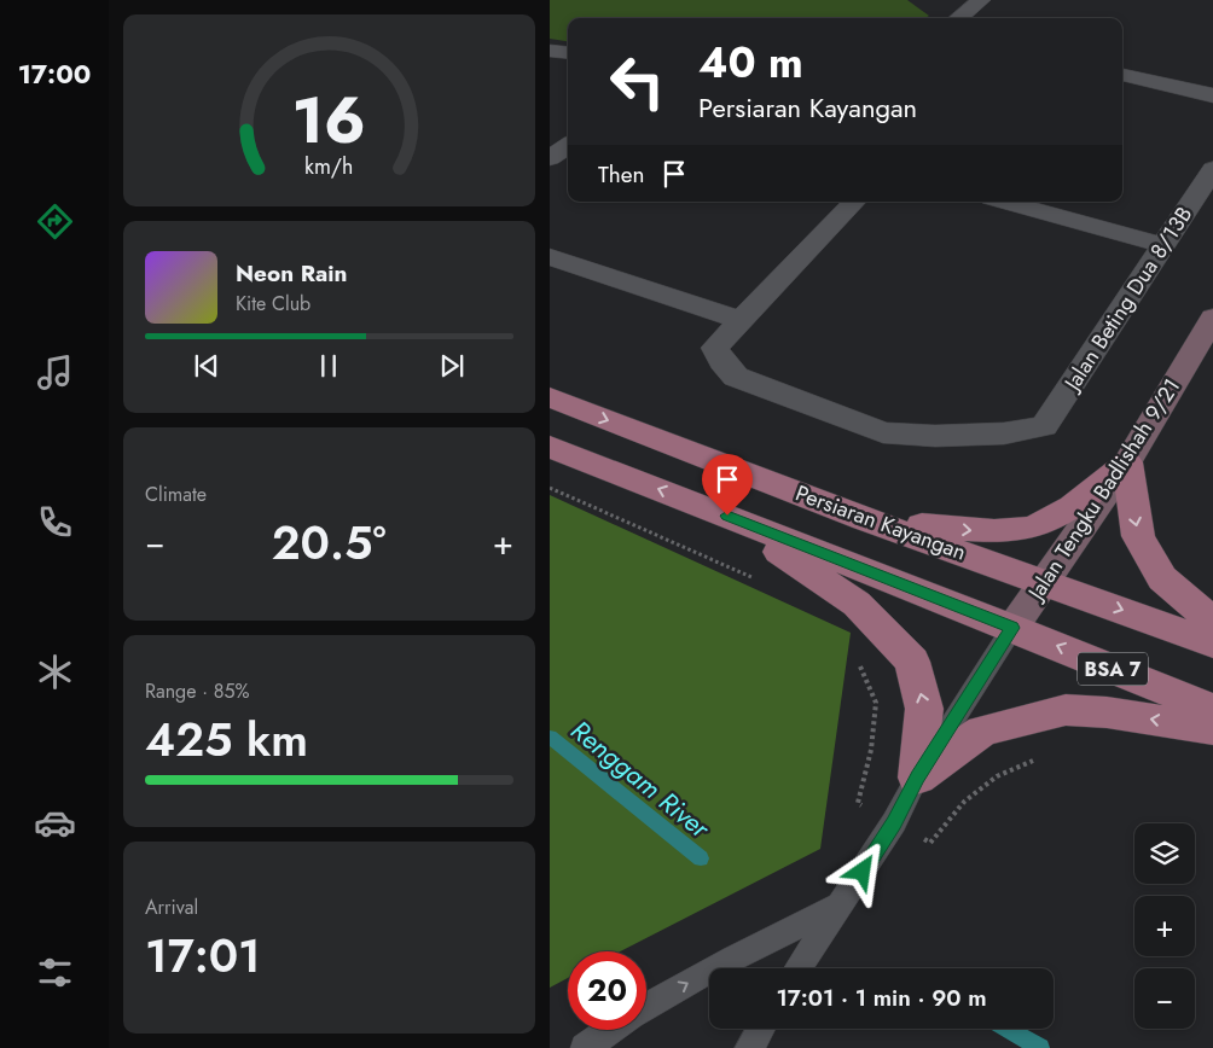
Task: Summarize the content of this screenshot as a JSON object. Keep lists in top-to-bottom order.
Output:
{
  "streets": {
    "main road": ["Persiaran Kayangan", "BSA 7"],
    "street": ["Jalan Beting Dua 8/13B", "Jalan Tengku Badlishah 9/21"]
  },
  "crossings": [
    ["Jalan Tengku Badlishah 9/21", "Persiaran Kayangan"],
    ["Jalan Tengku Badlishah 9/21", "BSA 7"]
  ],
  "water": ["Renggam River"],
  "page": {
    "tabs": "17:00",
    "turn": ["40 m", "Persiaran Kayangan"],
    "then": "Then",
    "song": ["Neon Rain", "Kite Club"],
    "tile": [
      "Climate",
      ["Range · 85%", "425 km"],
      ["Arrival", "17:01"]
    ],
    "heat": ["−", "20.5°", "+"],
    "map_buttons": ["+", "−"],
    "limit": "20",
    "trip": "17:01 · 1 min · 90 m",
    "gauge": ["16", "km/h"]
  }
}
